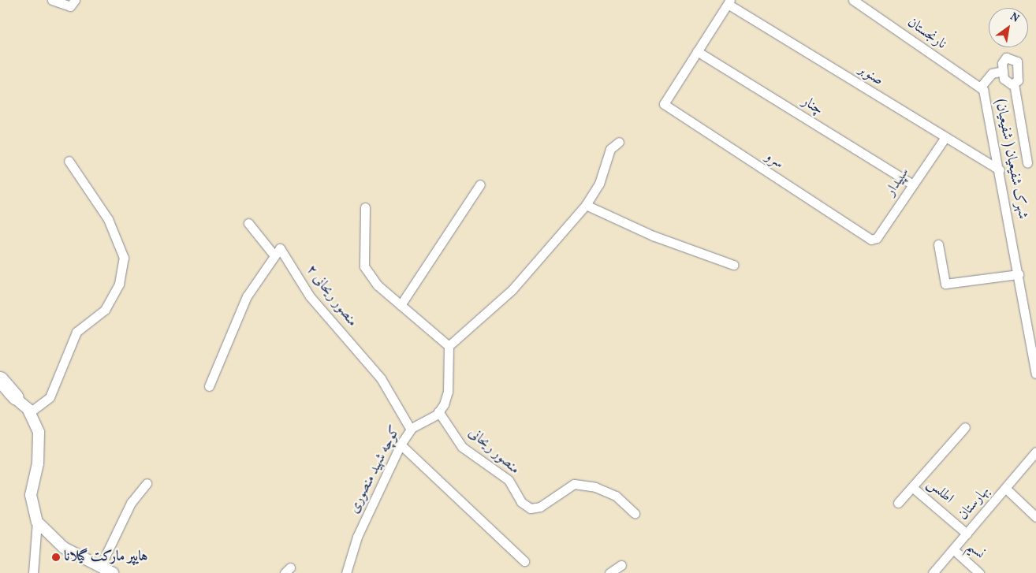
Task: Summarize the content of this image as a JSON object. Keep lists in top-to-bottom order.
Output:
{
  "streets": {
    "street": [
      "نارنجستان",
      "صنوبر",
      "چنار",
      "شهرک شفیعیان ( شفیعیان)",
      "سرو",
      "سپیدار",
      "منصور ریحانی ۲",
      "منصور ریحانی",
      "کوچه شهید منصوری",
      "اطلس",
      "بهارستان",
      "نسیم"
    ]
  },
  "crossings": [
    ["نارنجستان", "شهرک شفیعیان ( شفیعیان)"],
    ["صنوبر", "شهرک شفیعیان ( شفیعیان)"],
    ["صنوبر", "سپیدار"],
    ["چنار", "سرو"],
    ["چنار", "سپیدار"],
    ["سرو", "سپیدار"],
    ["منصور ریحانی ۲", "کوچه شهید منصوری"],
    ["منصور ریحانی", "کوچه شهید منصوری"],
    ["اطلس", "بهارستان"],
    ["بهارستان", "نسیم"]
  ],
  "places": ["هایپر مارکت گیلانا"],
  "north": "top right"
}
